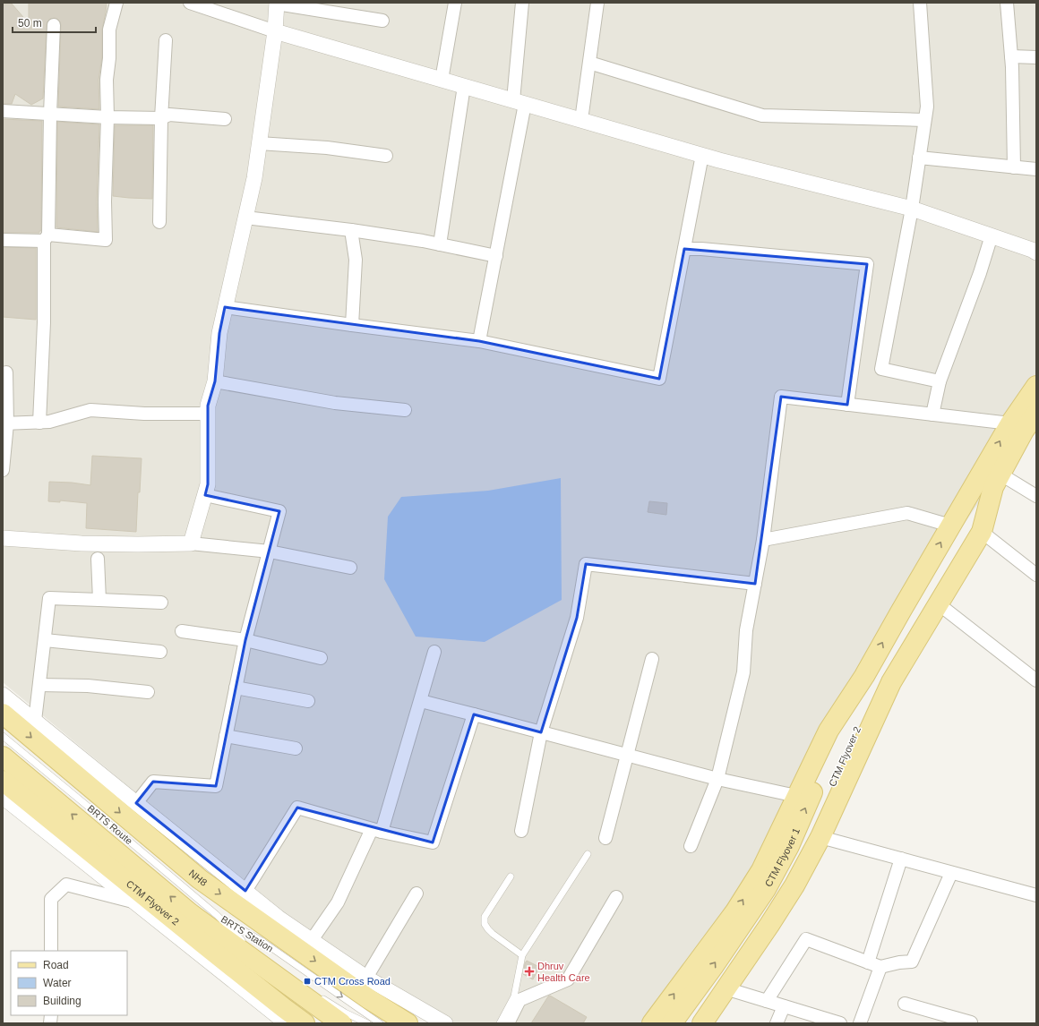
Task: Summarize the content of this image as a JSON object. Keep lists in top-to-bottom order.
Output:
{
  "streets": {
    "main road": ["CTM Flyover 2", "CTM Flyover 1", "NH8"],
    "lane": ["BRTS Route", "BRTS Station"]
  },
  "crossings": [
    ["BRTS Route", "BRTS Station"]
  ],
  "places": {
    "health": ["Dhruv Health Care"],
    "transit": ["CTM Cross Road"]
  },
  "legend": ["Road", "Water", "Building"],
  "scale_bar": "50 m"
}
